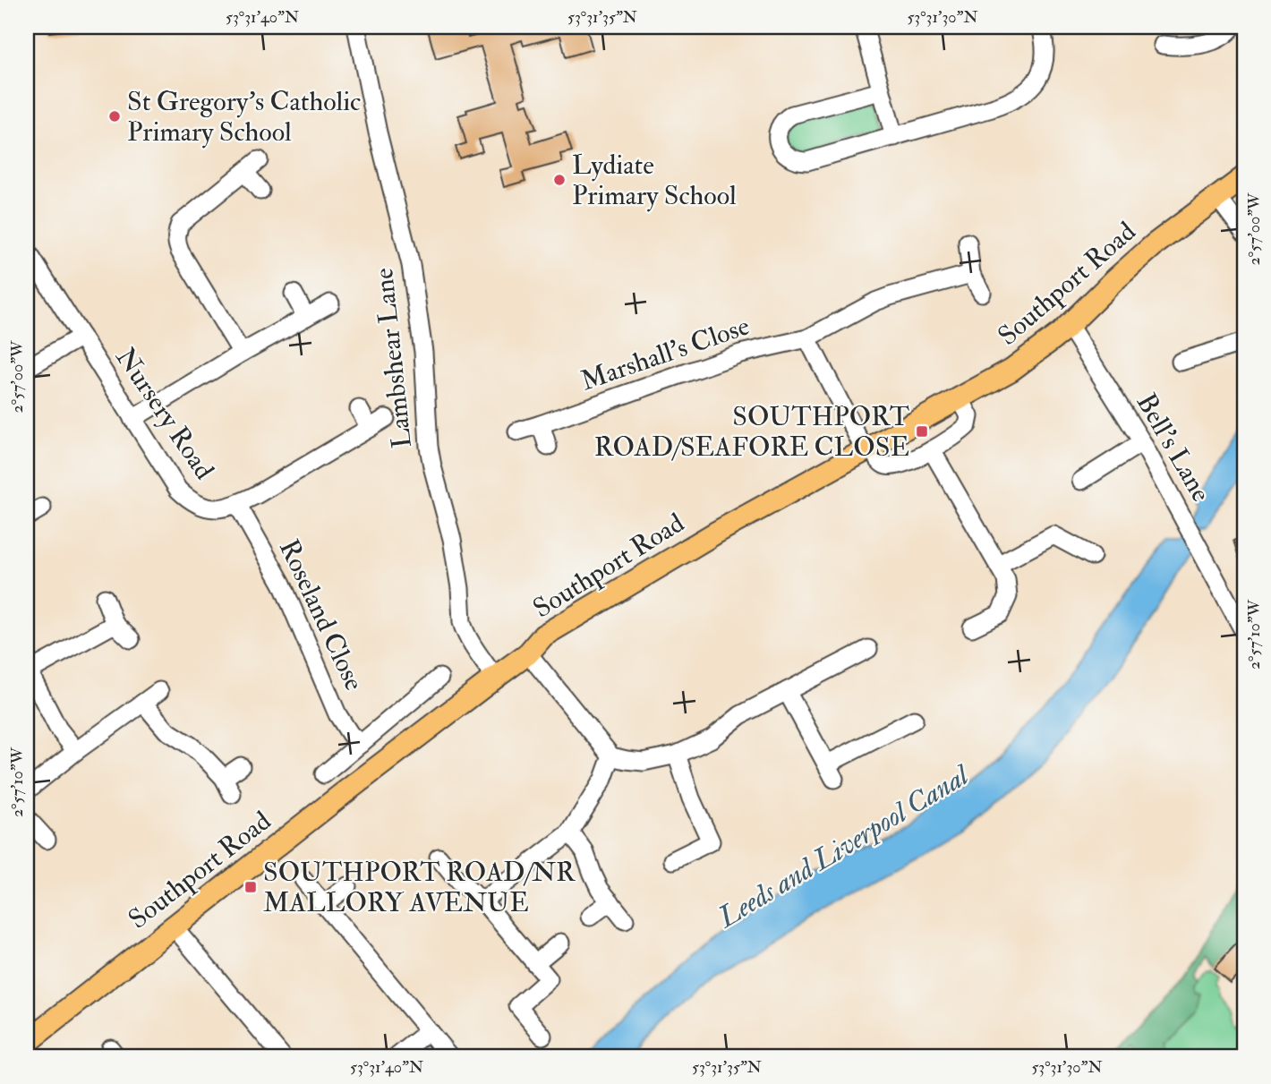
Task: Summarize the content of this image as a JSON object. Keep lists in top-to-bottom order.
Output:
{
  "streets": {
    "main road": ["Southport Road"],
    "street": [
      "Marshall's Close",
      "Lambshear Lane",
      "Nursery Road",
      "Bell's Lane",
      "Roseland Close"
    ]
  },
  "crossings": [
    ["Southport Road", "Lambshear Lane"],
    ["Southport Road", "Bell's Lane"],
    ["Nursery Road", "Roseland Close"]
  ],
  "water": ["Leeds and Liverpool Canal"],
  "places": {
    "other": ["St Gregory's Catholic Primary School", "Lydiate Primary School"],
    "transit": ["SOUTHPORT ROAD/SEAFORE CLOSE", "SOUTHPORT ROAD/NR MALLORY AVENUE"]
  },
  "coordinates": [
    "53°31'40\"N",
    "53°31'35\"N",
    "53°31'30\"N",
    "2°57'00\"W",
    "2°57'10\"W"
  ]
}
